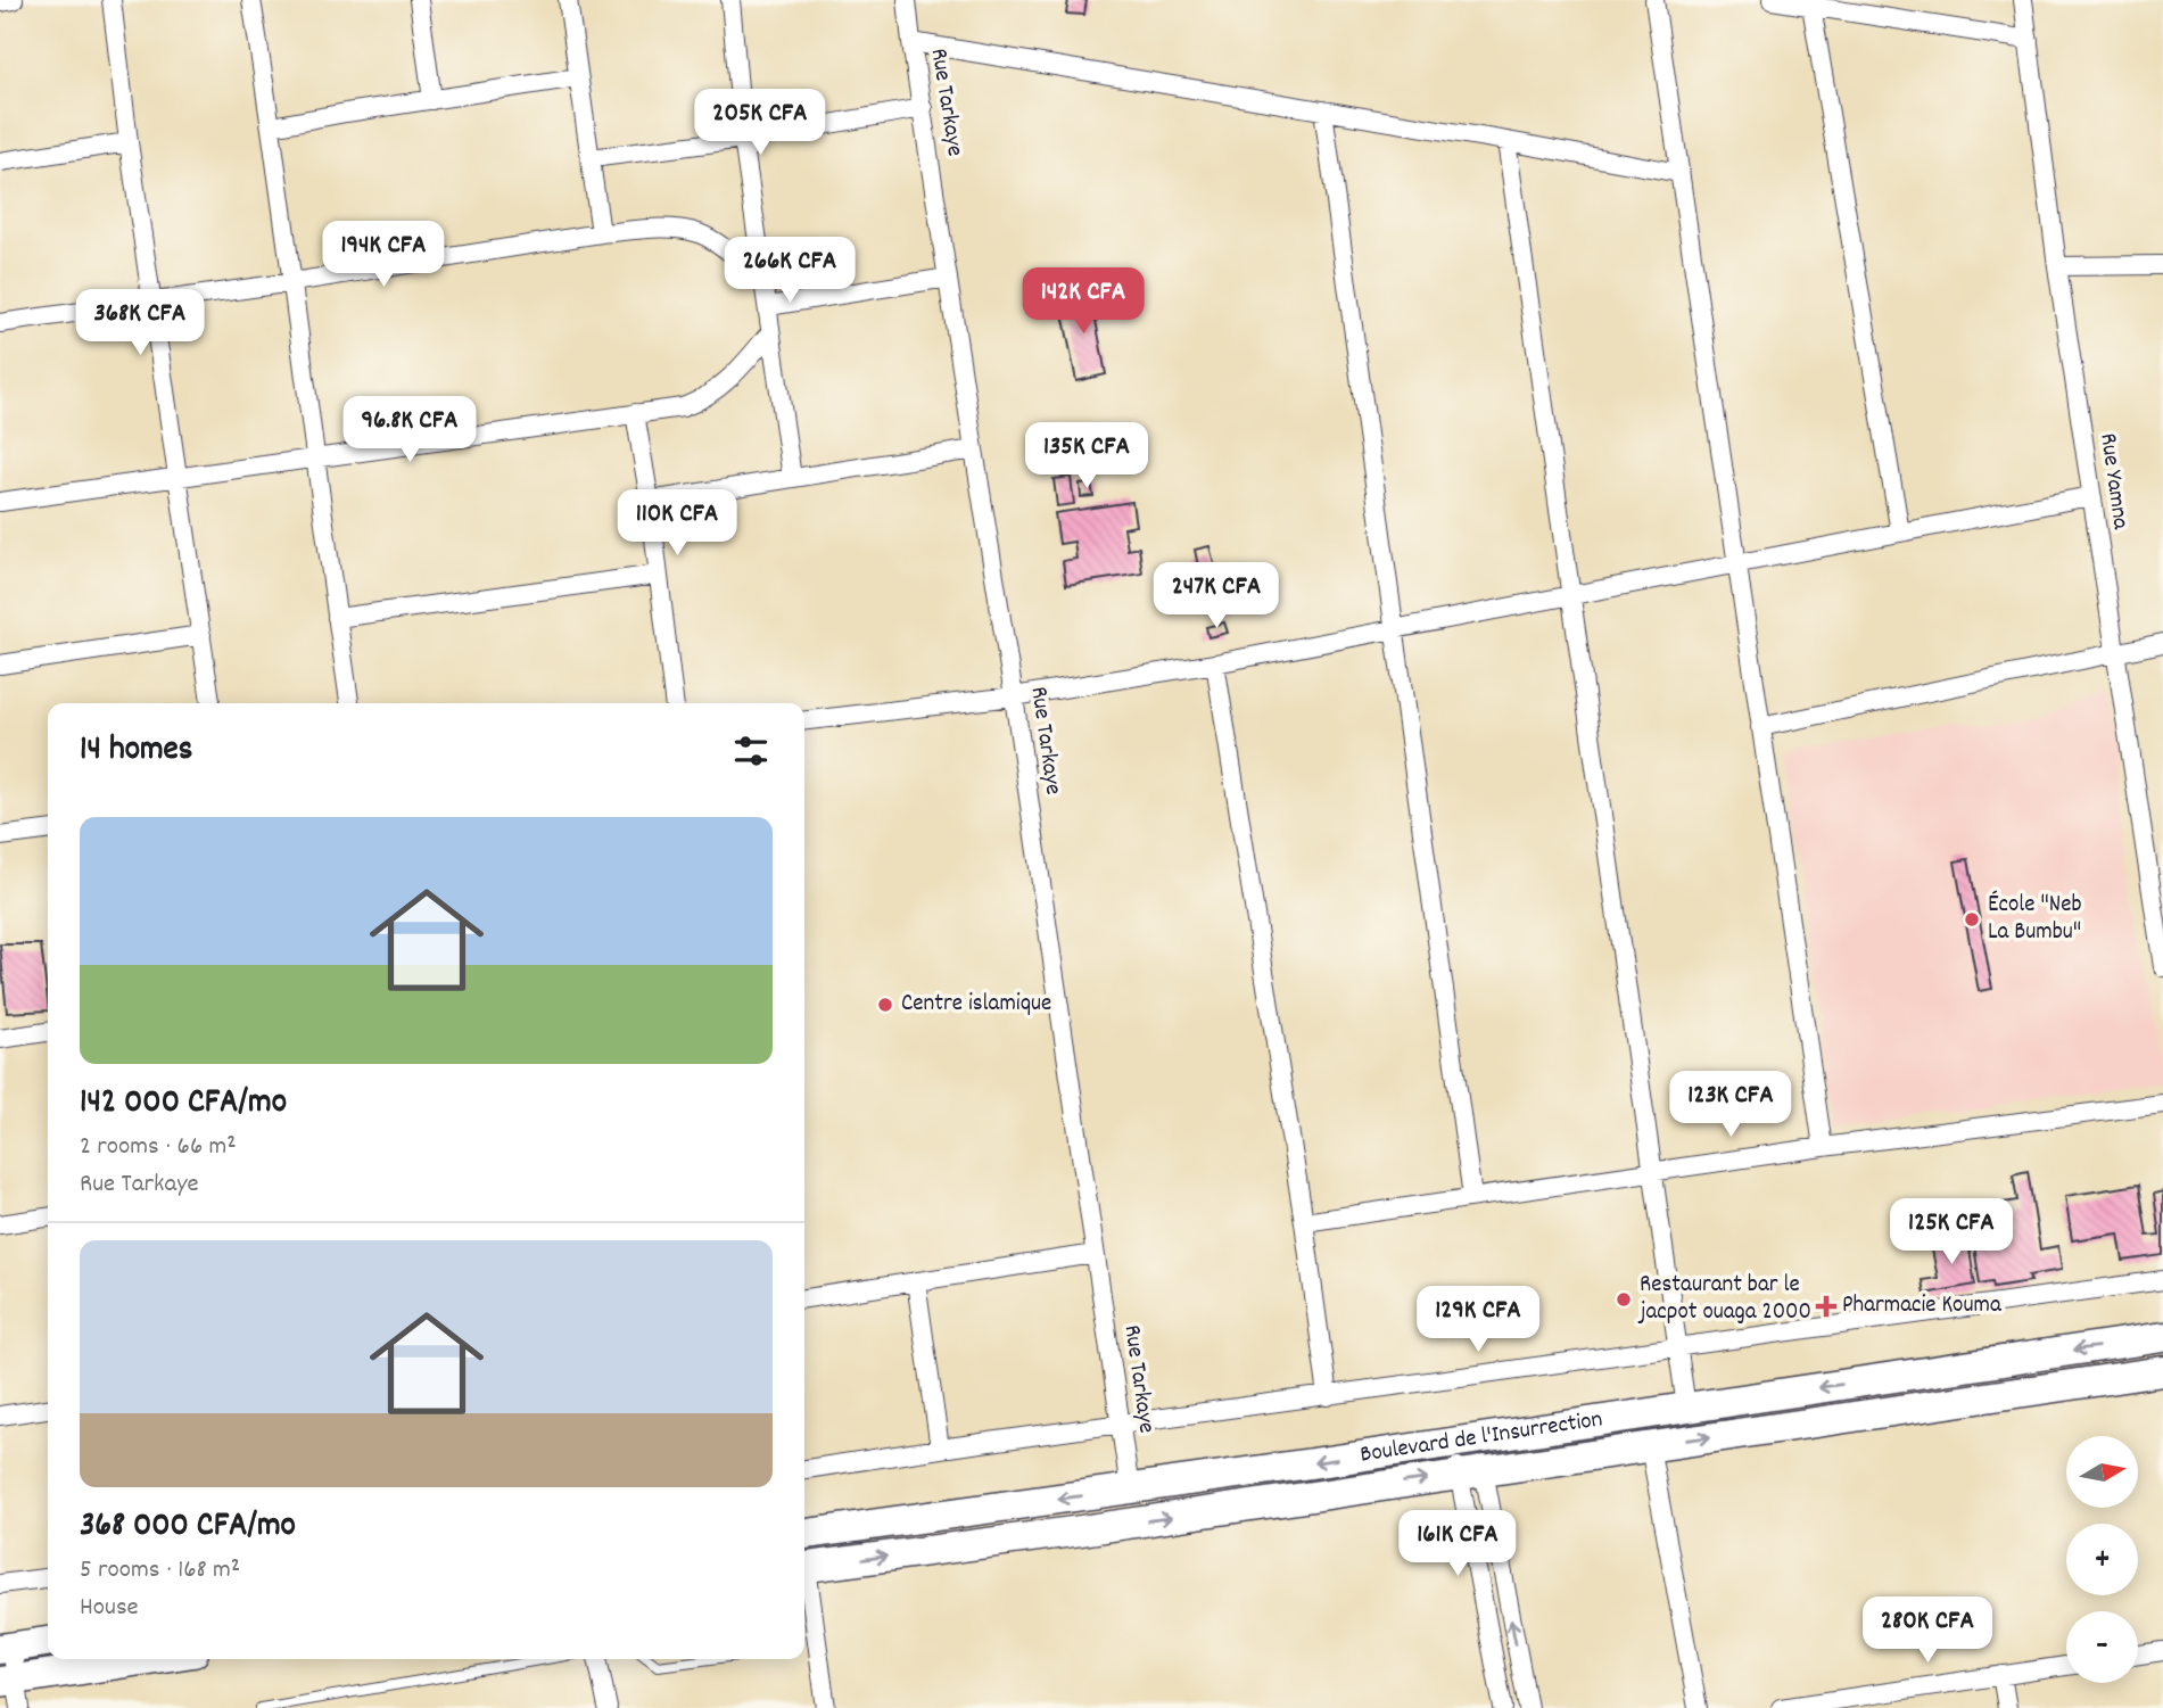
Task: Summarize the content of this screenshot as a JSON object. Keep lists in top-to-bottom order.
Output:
{
  "streets": {
    "main road": ["Boulevard de l'Insurrection"],
    "street": ["Rue Tarkaye", "Rue Yamna"]
  },
  "crossings": [
    ["Rue Tarkaye", "Boulevard de l'Insurrection"]
  ],
  "places": {
    "other": ["École \"Neb La Bumbu\"", "Centre islamique", "Restaurant bar le jacpot ouaga 2000"],
    "health": ["Pharmacie Kouma"]
  },
  "north": "right",
  "page": {
    "price": [
      "205K CFA",
      "194K CFA",
      "266K CFA",
      "142K CFA",
      "368K CFA",
      "96.8K CFA",
      "135K CFA",
      "110K CFA",
      "247K CFA",
      "123K CFA",
      "125K CFA",
      "129K CFA",
      "161K CFA",
      "280K CFA"
    ],
    "heading": "14 homes",
    "list": [
      {
        "name": "142 000 CFA/mo",
        "note": "2 rooms · 66 m² · Rue Tarkaye"
      },
      {
        "name": "368 000 CFA/mo",
        "note": "5 rooms · 168 m² · House"
      }
    ],
    "map_buttons": ["+", "−"]
  }
}
